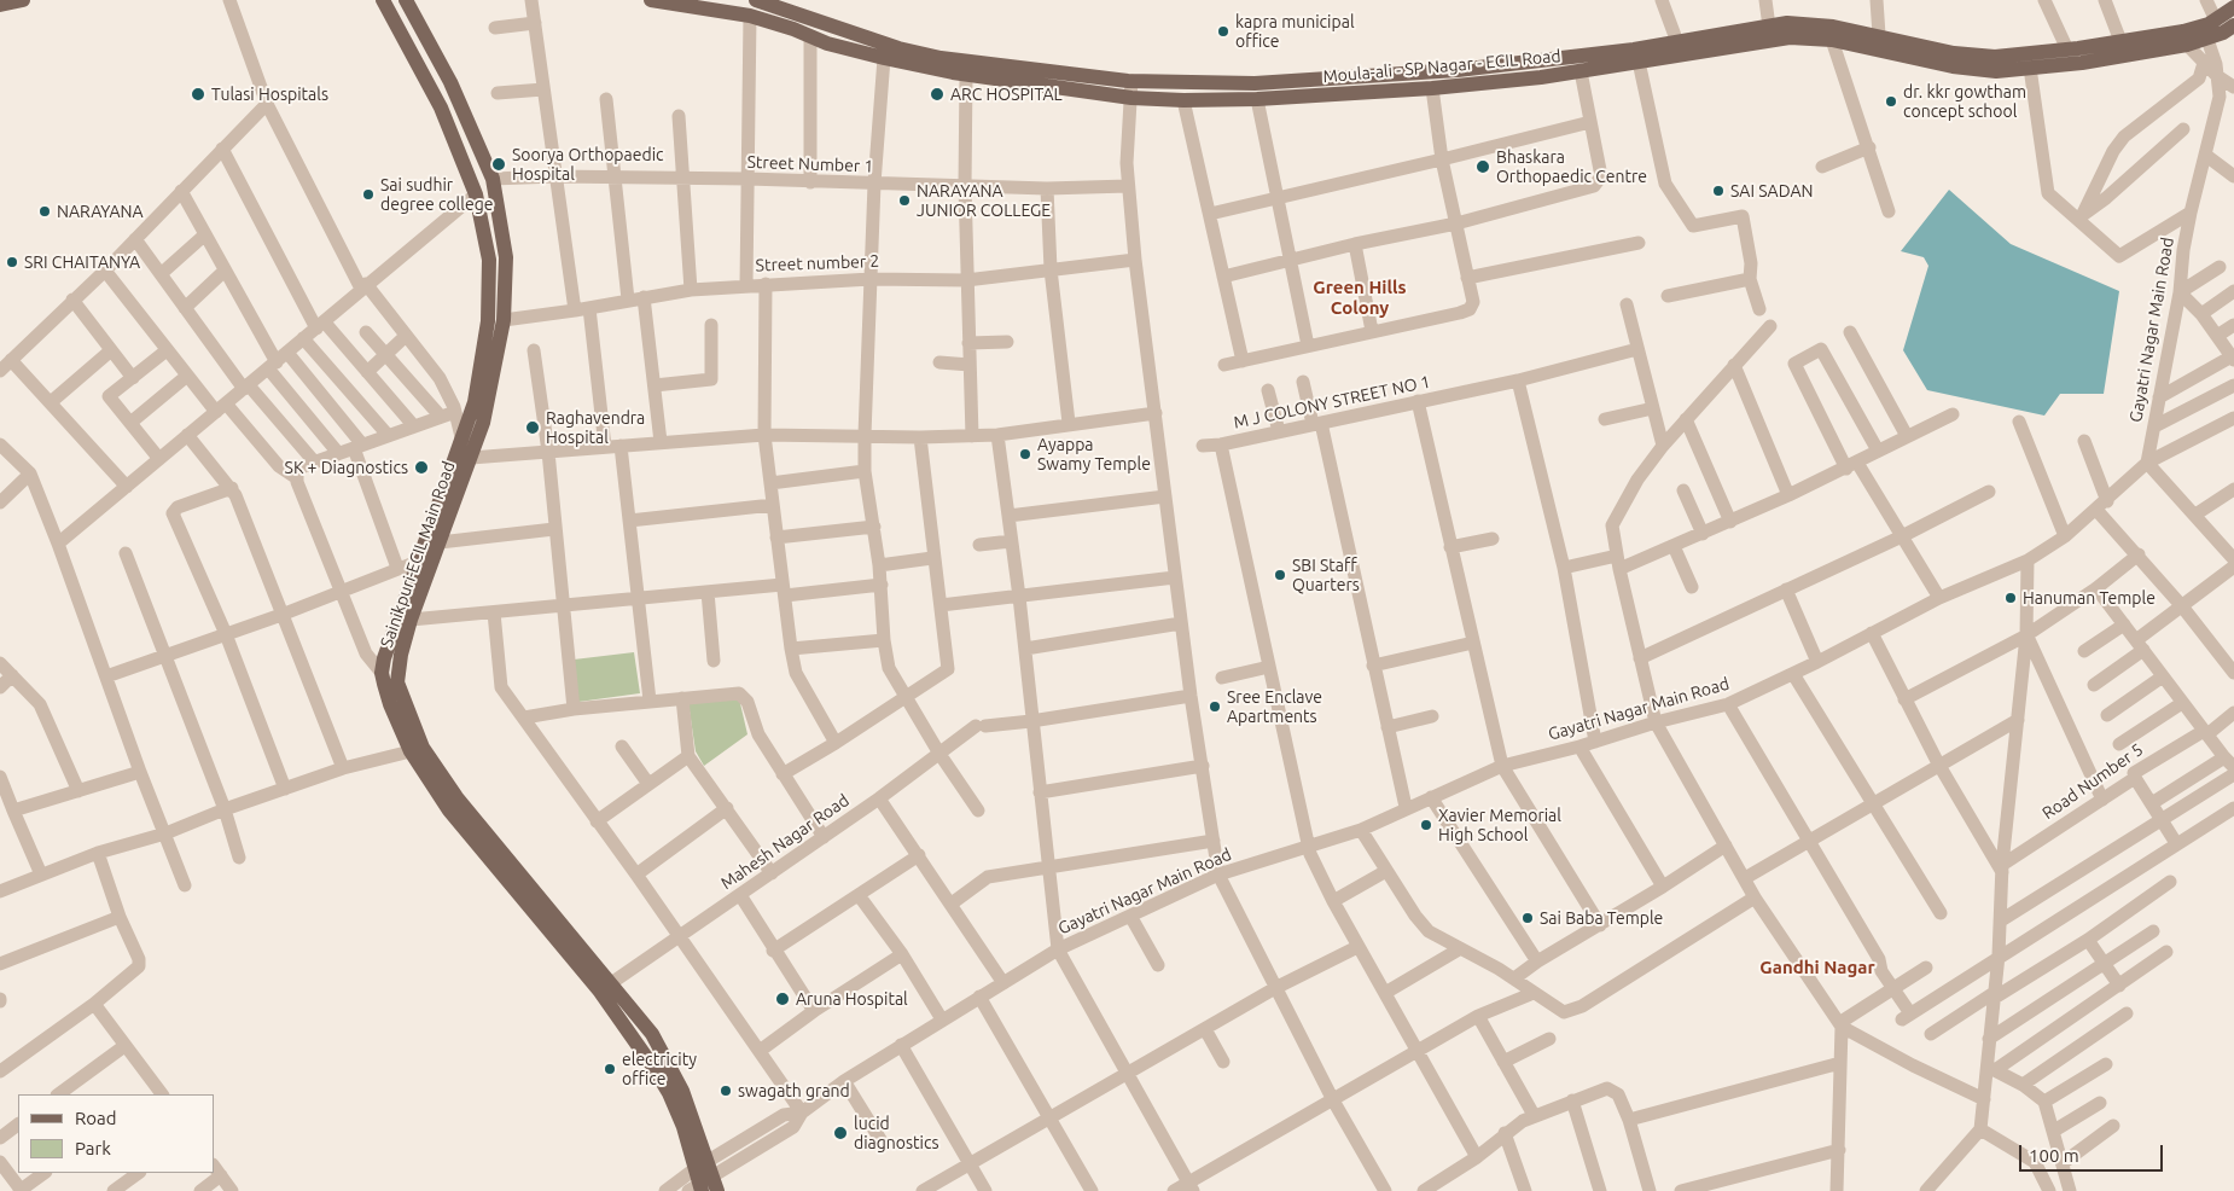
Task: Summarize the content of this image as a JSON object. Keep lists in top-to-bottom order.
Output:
{
  "streets": {
    "main road": ["Moula-ali - SP Nagar - ECIL Road", "Sainikpuri-ECIL Main Road"],
    "street": [
      "Street Number 1",
      "Street number 2",
      "Gayatri Nagar Main Road",
      "M J COLONY STREET NO 1",
      "Road Number 5",
      "Mahesh Nagar Road"
    ]
  },
  "crossings": [
    ["Moula-ali - SP Nagar - ECIL Road", "Gayatri Nagar Main Road"],
    ["Street Number 1", "Sainikpuri-ECIL Main Road"],
    ["Street number 2", "Sainikpuri-ECIL Main Road"],
    ["Gayatri Nagar Main Road", "M J COLONY STREET NO 1"],
    ["Gayatri Nagar Main Road", "Sainikpuri-ECIL Main Road"],
    ["Sainikpuri-ECIL Main Road", "Mahesh Nagar Road"]
  ],
  "districts": ["Green Hills Colony", "Gandhi Nagar"],
  "places": [
    "kapra municipal office",
    "Tulasi Hospitals",
    "ARC HOSPITAL",
    "dr. kkr gowtham concept school",
    "Soorya Orthopaedic Hospital",
    "Bhaskara Orthopaedic Centre",
    "SAI SADAN",
    "Sai sudhir degree college",
    "NARAYANA JUNIOR COLLEGE",
    "NARAYANA",
    "SRI CHAITANYA",
    "Raghavendra Hospital",
    "Ayappa Swamy Temple",
    "SK + Diagnostics",
    "SBI Staff Quarters",
    "Hanuman Temple",
    "Sree Enclave Apartments",
    "Xavier Memorial High School",
    "Sai Baba Temple",
    "Aruna Hospital",
    "electricity office",
    "swagath grand",
    "lucid diagnostics"
  ],
  "legend": ["Road", "Park"],
  "scale_bar": "100 m"
}
